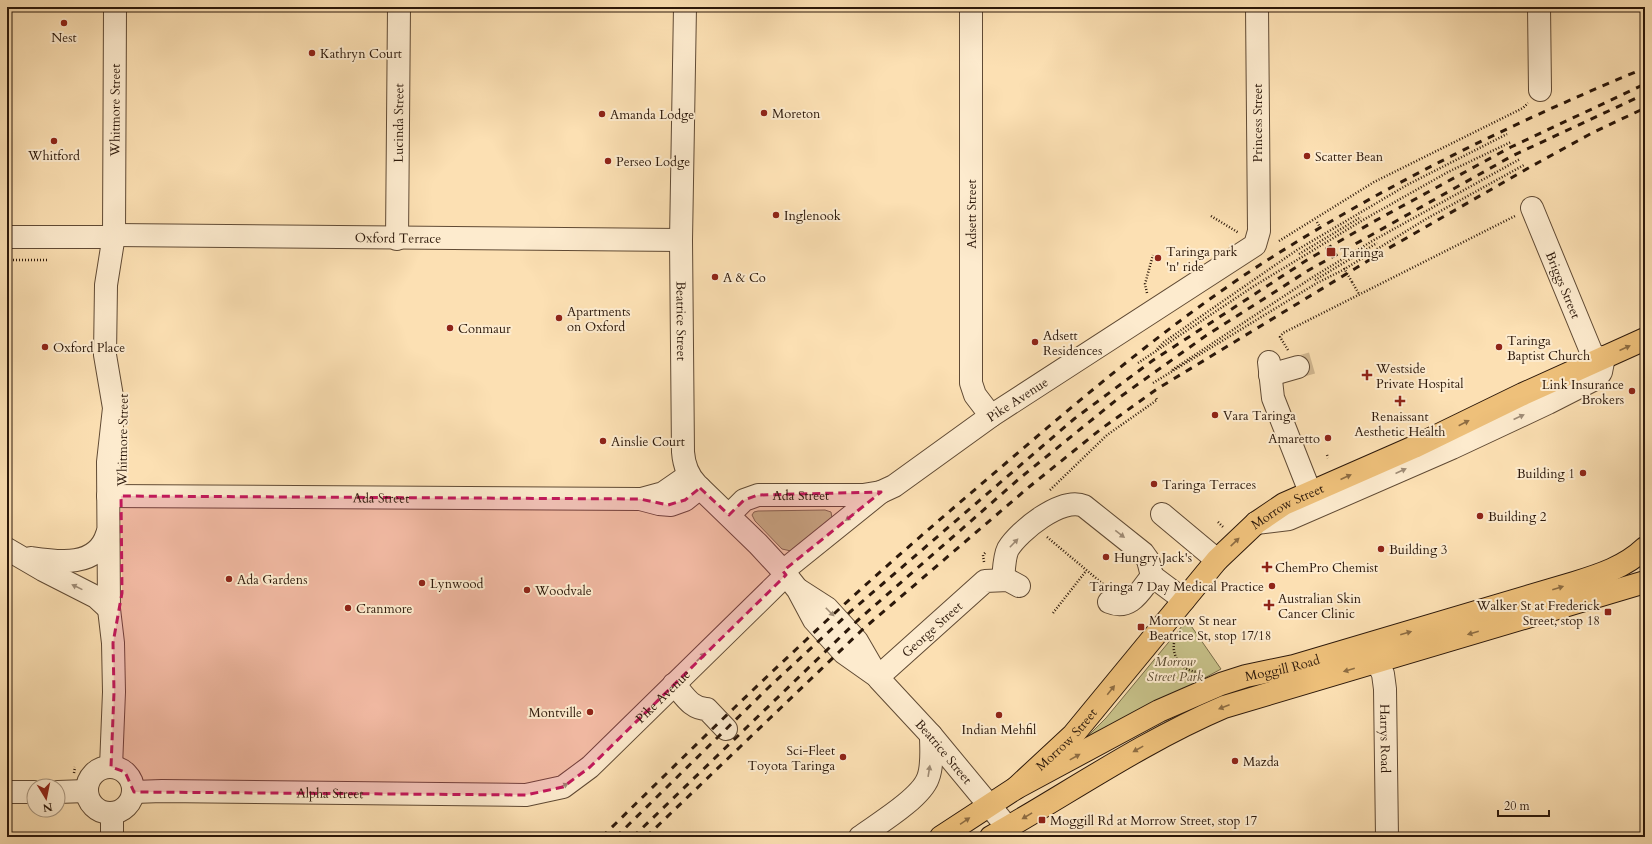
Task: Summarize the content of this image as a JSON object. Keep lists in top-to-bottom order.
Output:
{
  "streets": {
    "highway": ["Morrow Street", "Moggill Road"],
    "street": [
      "Whitmore Street",
      "Lucinda Street",
      "Princess Street",
      "Adsett Street",
      "Oxford Terrace",
      "Briggs Street",
      "Beatrice Street",
      "Pike Avenue",
      "Ada Street",
      "George Street",
      "Harrys Road",
      "Alpha Street"
    ]
  },
  "crossings": [
    ["Whitmore Street", "Oxford Terrace"],
    ["Whitmore Street", "Ada Street"],
    ["Whitmore Street", "Alpha Street"],
    ["Lucinda Street", "Oxford Terrace"],
    ["Princess Street", "Pike Avenue"],
    ["Adsett Street", "Pike Avenue"],
    ["Oxford Terrace", "Beatrice Street"],
    ["Briggs Street", "Morrow Street"],
    ["Beatrice Street", "Pike Avenue"],
    ["Beatrice Street", "Ada Street"],
    ["Beatrice Street", "George Street"],
    ["Beatrice Street", "Moggill Road"],
    ["Pike Avenue", "Ada Street"],
    ["Pike Avenue", "Alpha Street"],
    ["Morrow Street", "Moggill Road"],
    ["Moggill Road", "Harrys Road"]
  ],
  "one_way": ["Morrow Street"],
  "parks": ["Morrow Street Park"],
  "places": {
    "other": [
      "Nest",
      "Kathryn Court",
      "Moreton",
      "Amanda Lodge",
      "Whitford",
      "Scatter Bean",
      "Perseo Lodge",
      "Inglenook",
      "Taringa park 'n' ride",
      "A & Co",
      "Apartments on Oxford",
      "Conmaur",
      "Adsett Residences",
      "Oxford Place",
      "Taringa Baptist Church",
      "Link Insurance Brokers",
      "Vara Taringa",
      "Amaretto",
      "Ainslie Court",
      "Building 1",
      "Taringa Terraces",
      "Building 2",
      "Building 3",
      "Hungry Jack's",
      "Ada Gardens",
      "Lynwood",
      "Taringa 7 Day Medical Practice",
      "Woodvale",
      "Cranmore",
      "Montville",
      "Indian Mehfil",
      "Sci-Fleet Toyota Taringa",
      "Mazda"
    ],
    "transit": [
      "Taringa",
      "Walker St at Frederick Street, stop 18",
      "Morrow St near Beatrice St, stop 17/18",
      "Moggill Rd at Morrow Street, stop 17"
    ],
    "health": [
      "Westside Private Hospital",
      "Renaissant Aesthetic Health",
      "ChemPro Chemist",
      "Australian Skin Cancer Clinic"
    ]
  },
  "scale_bar": "20 m",
  "north": "bottom"
}
